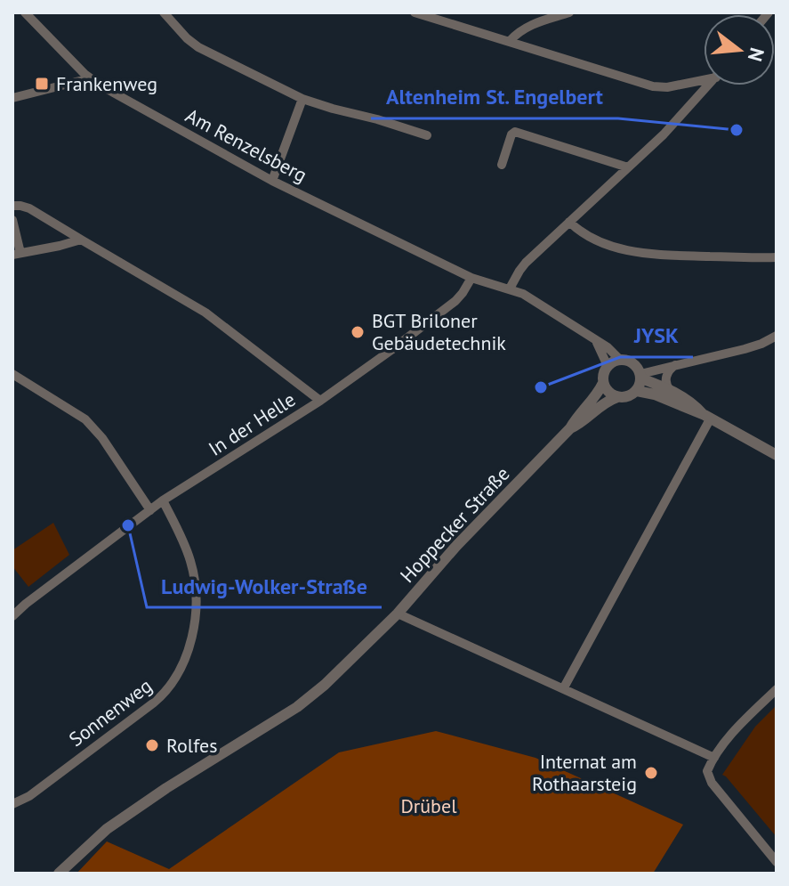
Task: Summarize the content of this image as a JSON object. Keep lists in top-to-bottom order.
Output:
{
  "streets": {
    "street": [
      "Am Renzelsberg",
      "In der Helle",
      "Hoppecker Straße",
      "Sonnenweg"
    ]
  },
  "crossings": [
    ["Am Renzelsberg", "In der Helle"],
    ["In der Helle", "Sonnenweg"]
  ],
  "parks": ["Drübel"],
  "places": {
    "transit": ["Frankenweg"],
    "other": [
      "Altenheim St. Engelbert",
      "BGT Briloner Gebäudetechnik",
      "JYSK",
      "Ludwig-Wolker-Straße",
      "Rolfes",
      "Internat am Rothaarsteig"
    ]
  },
  "north": "right"
}
